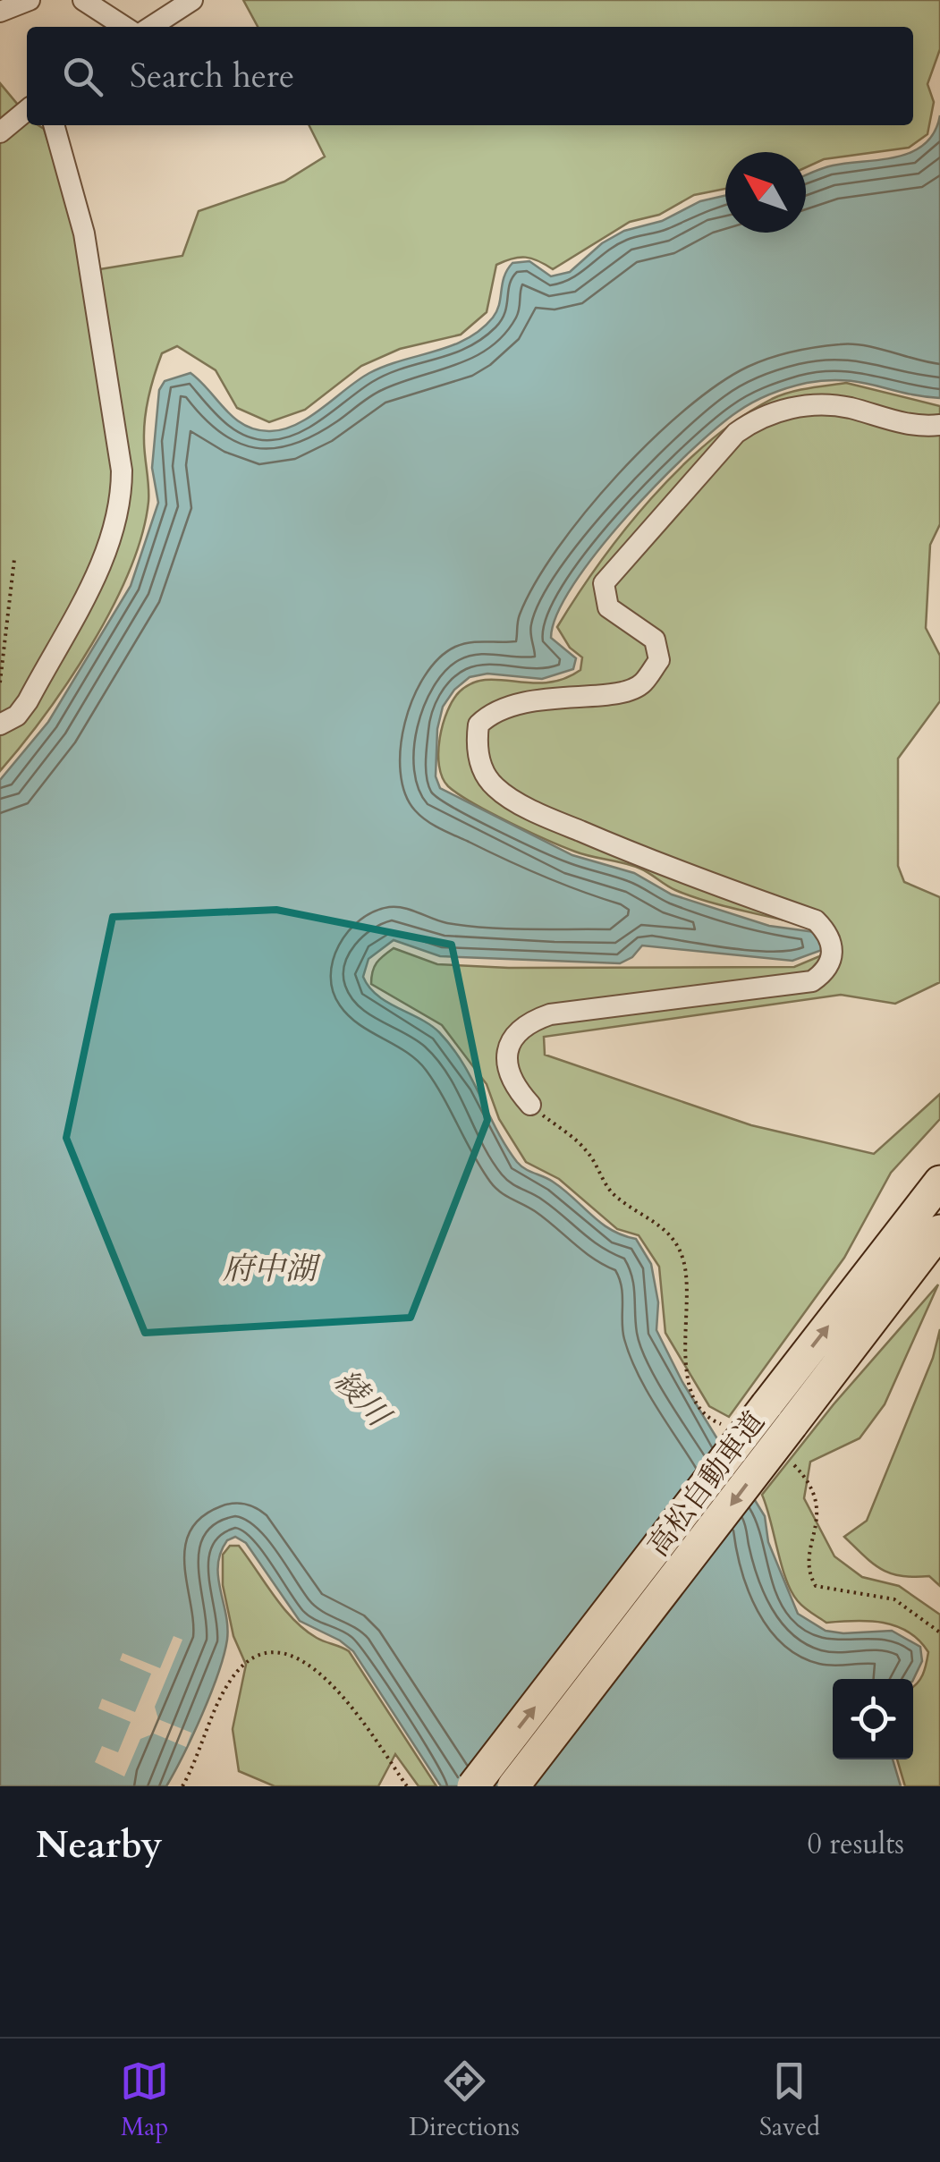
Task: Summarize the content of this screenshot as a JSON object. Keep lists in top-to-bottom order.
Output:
{
  "streets": {
    "highway": ["高松自動車道"]
  },
  "water": ["府中湖", "綾川"],
  "north": "top left",
  "page": {
    "search": "Search here",
    "heading": ["Nearby", "0 results"],
    "nav": ["Map", "Directions", "Saved"]
  }
}
